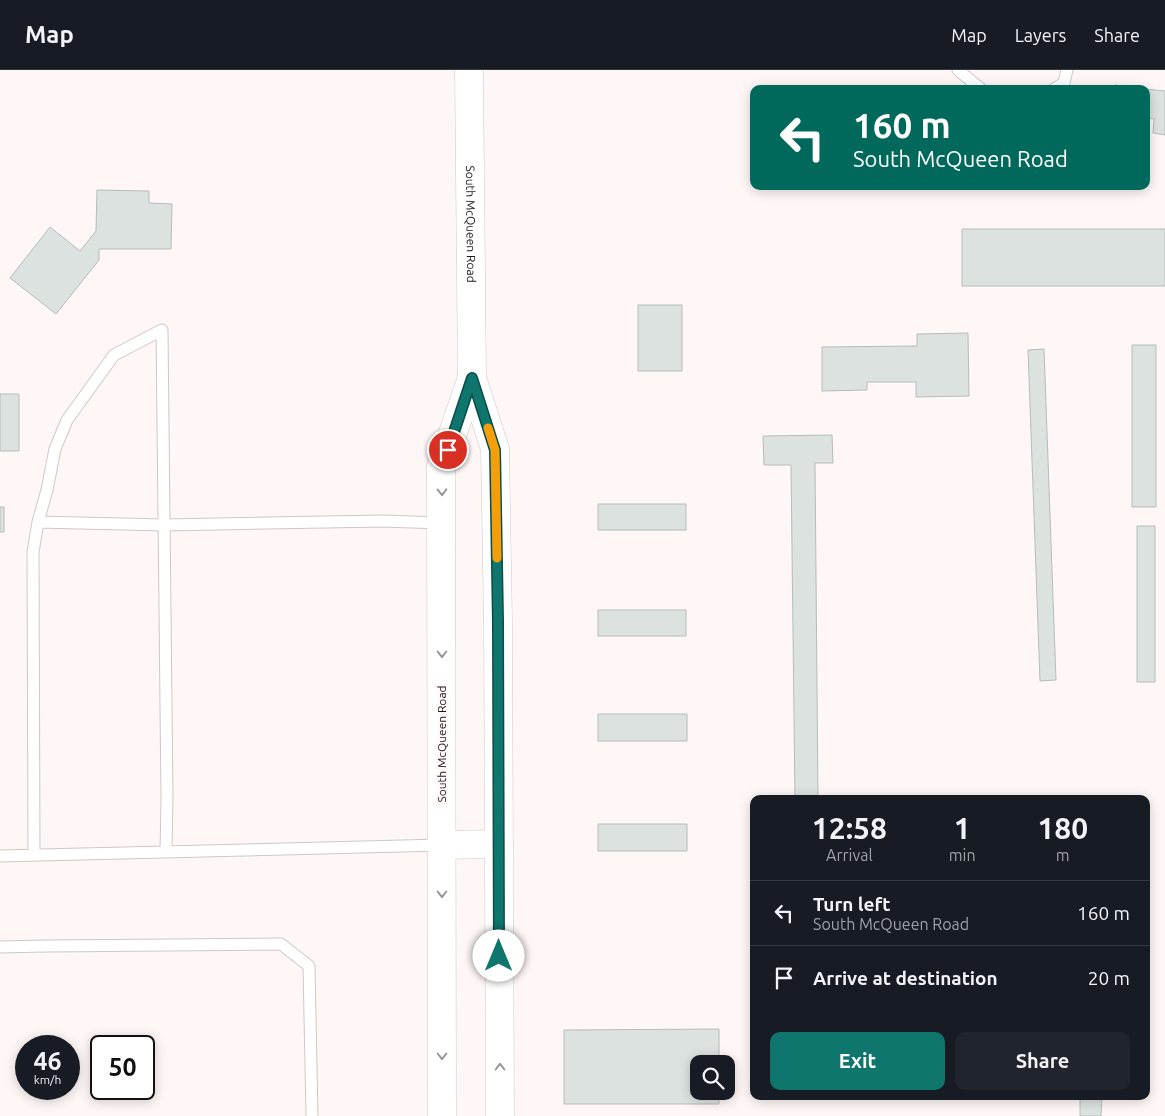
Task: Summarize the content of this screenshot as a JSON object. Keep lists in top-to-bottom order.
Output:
{
  "streets": {
    "main road": ["South McQueen Road"]
  },
  "page": {
    "header": "Map",
    "nav": ["Map", "Layers", "Share"],
    "turn": ["160 m", "South McQueen Road"],
    "eta": [
      "12:58",
      "Arrival",
      "1",
      "min",
      "180",
      "m"
    ],
    "list": [
      {
        "name": "Turn left",
        "note": "South McQueen Road",
        "value": "160 m"
      },
      {
        "name": "Arrive at destination",
        "value": "20 m"
      }
    ],
    "buttons": ["Exit", "Share"],
    "speed": "46 km/h",
    "limit": "50"
  }
}
